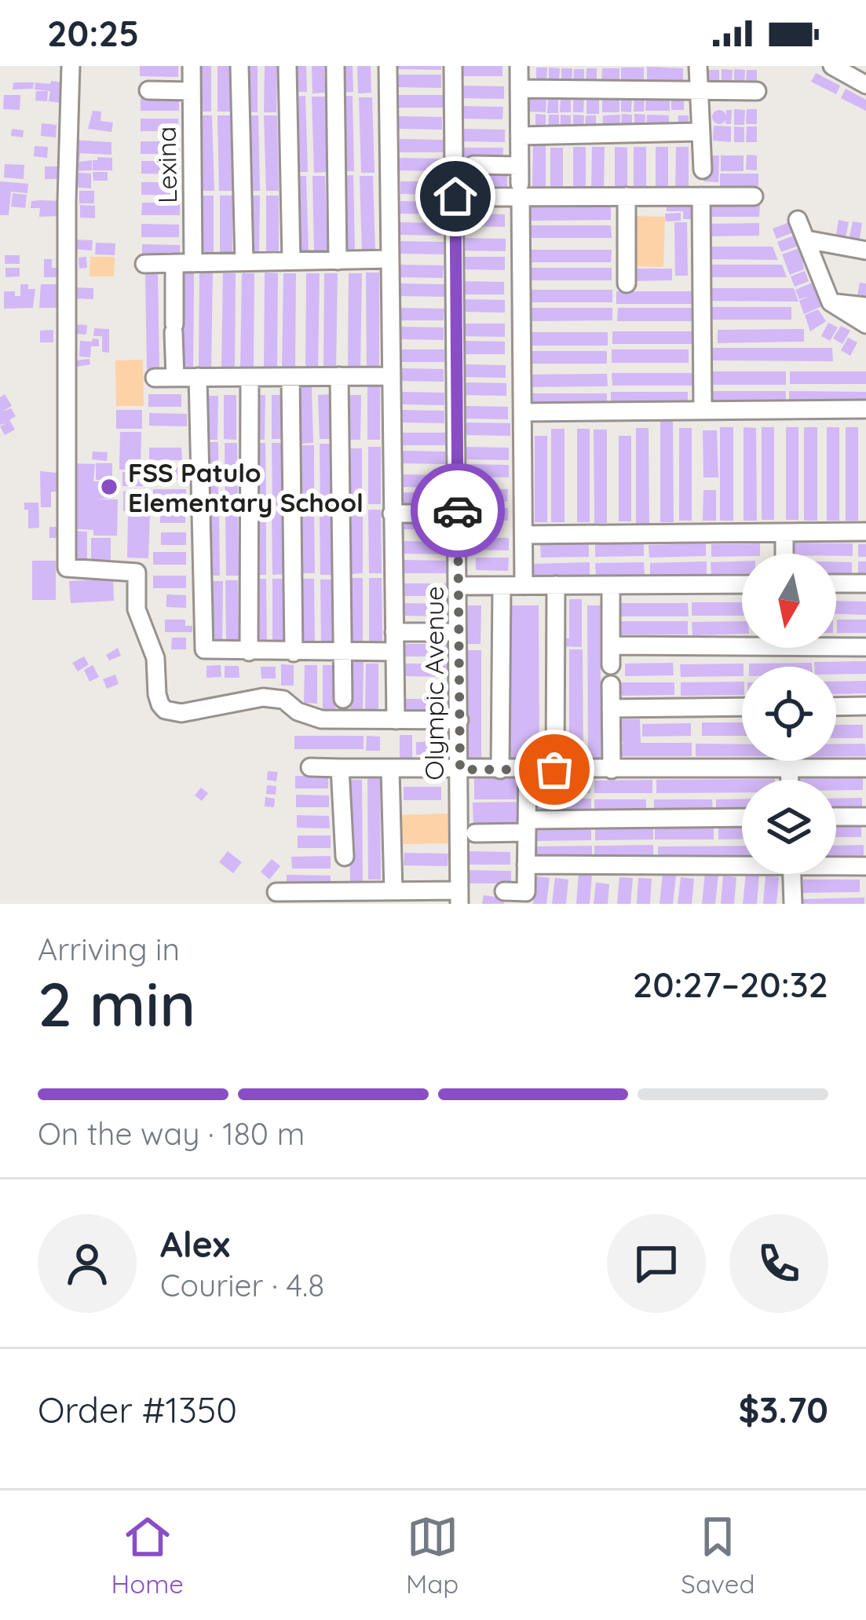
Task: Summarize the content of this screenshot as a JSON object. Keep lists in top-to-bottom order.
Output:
{
  "streets": {
    "street": ["Lexina", "Olympic Avenue"]
  },
  "places": ["FSS Patulo Elementary School"],
  "north": "bottom",
  "page": {
    "status": "20:25",
    "heading": ["2 min", "Arriving in", "20:27–20:32"],
    "panel": [
      "Alex",
      "Courier · 4.8",
      "Order #1350",
      "$3.70"
    ],
    "bar": "On the way · 180 m",
    "tabs": ["Home", "Map", "Saved"]
  }
}
